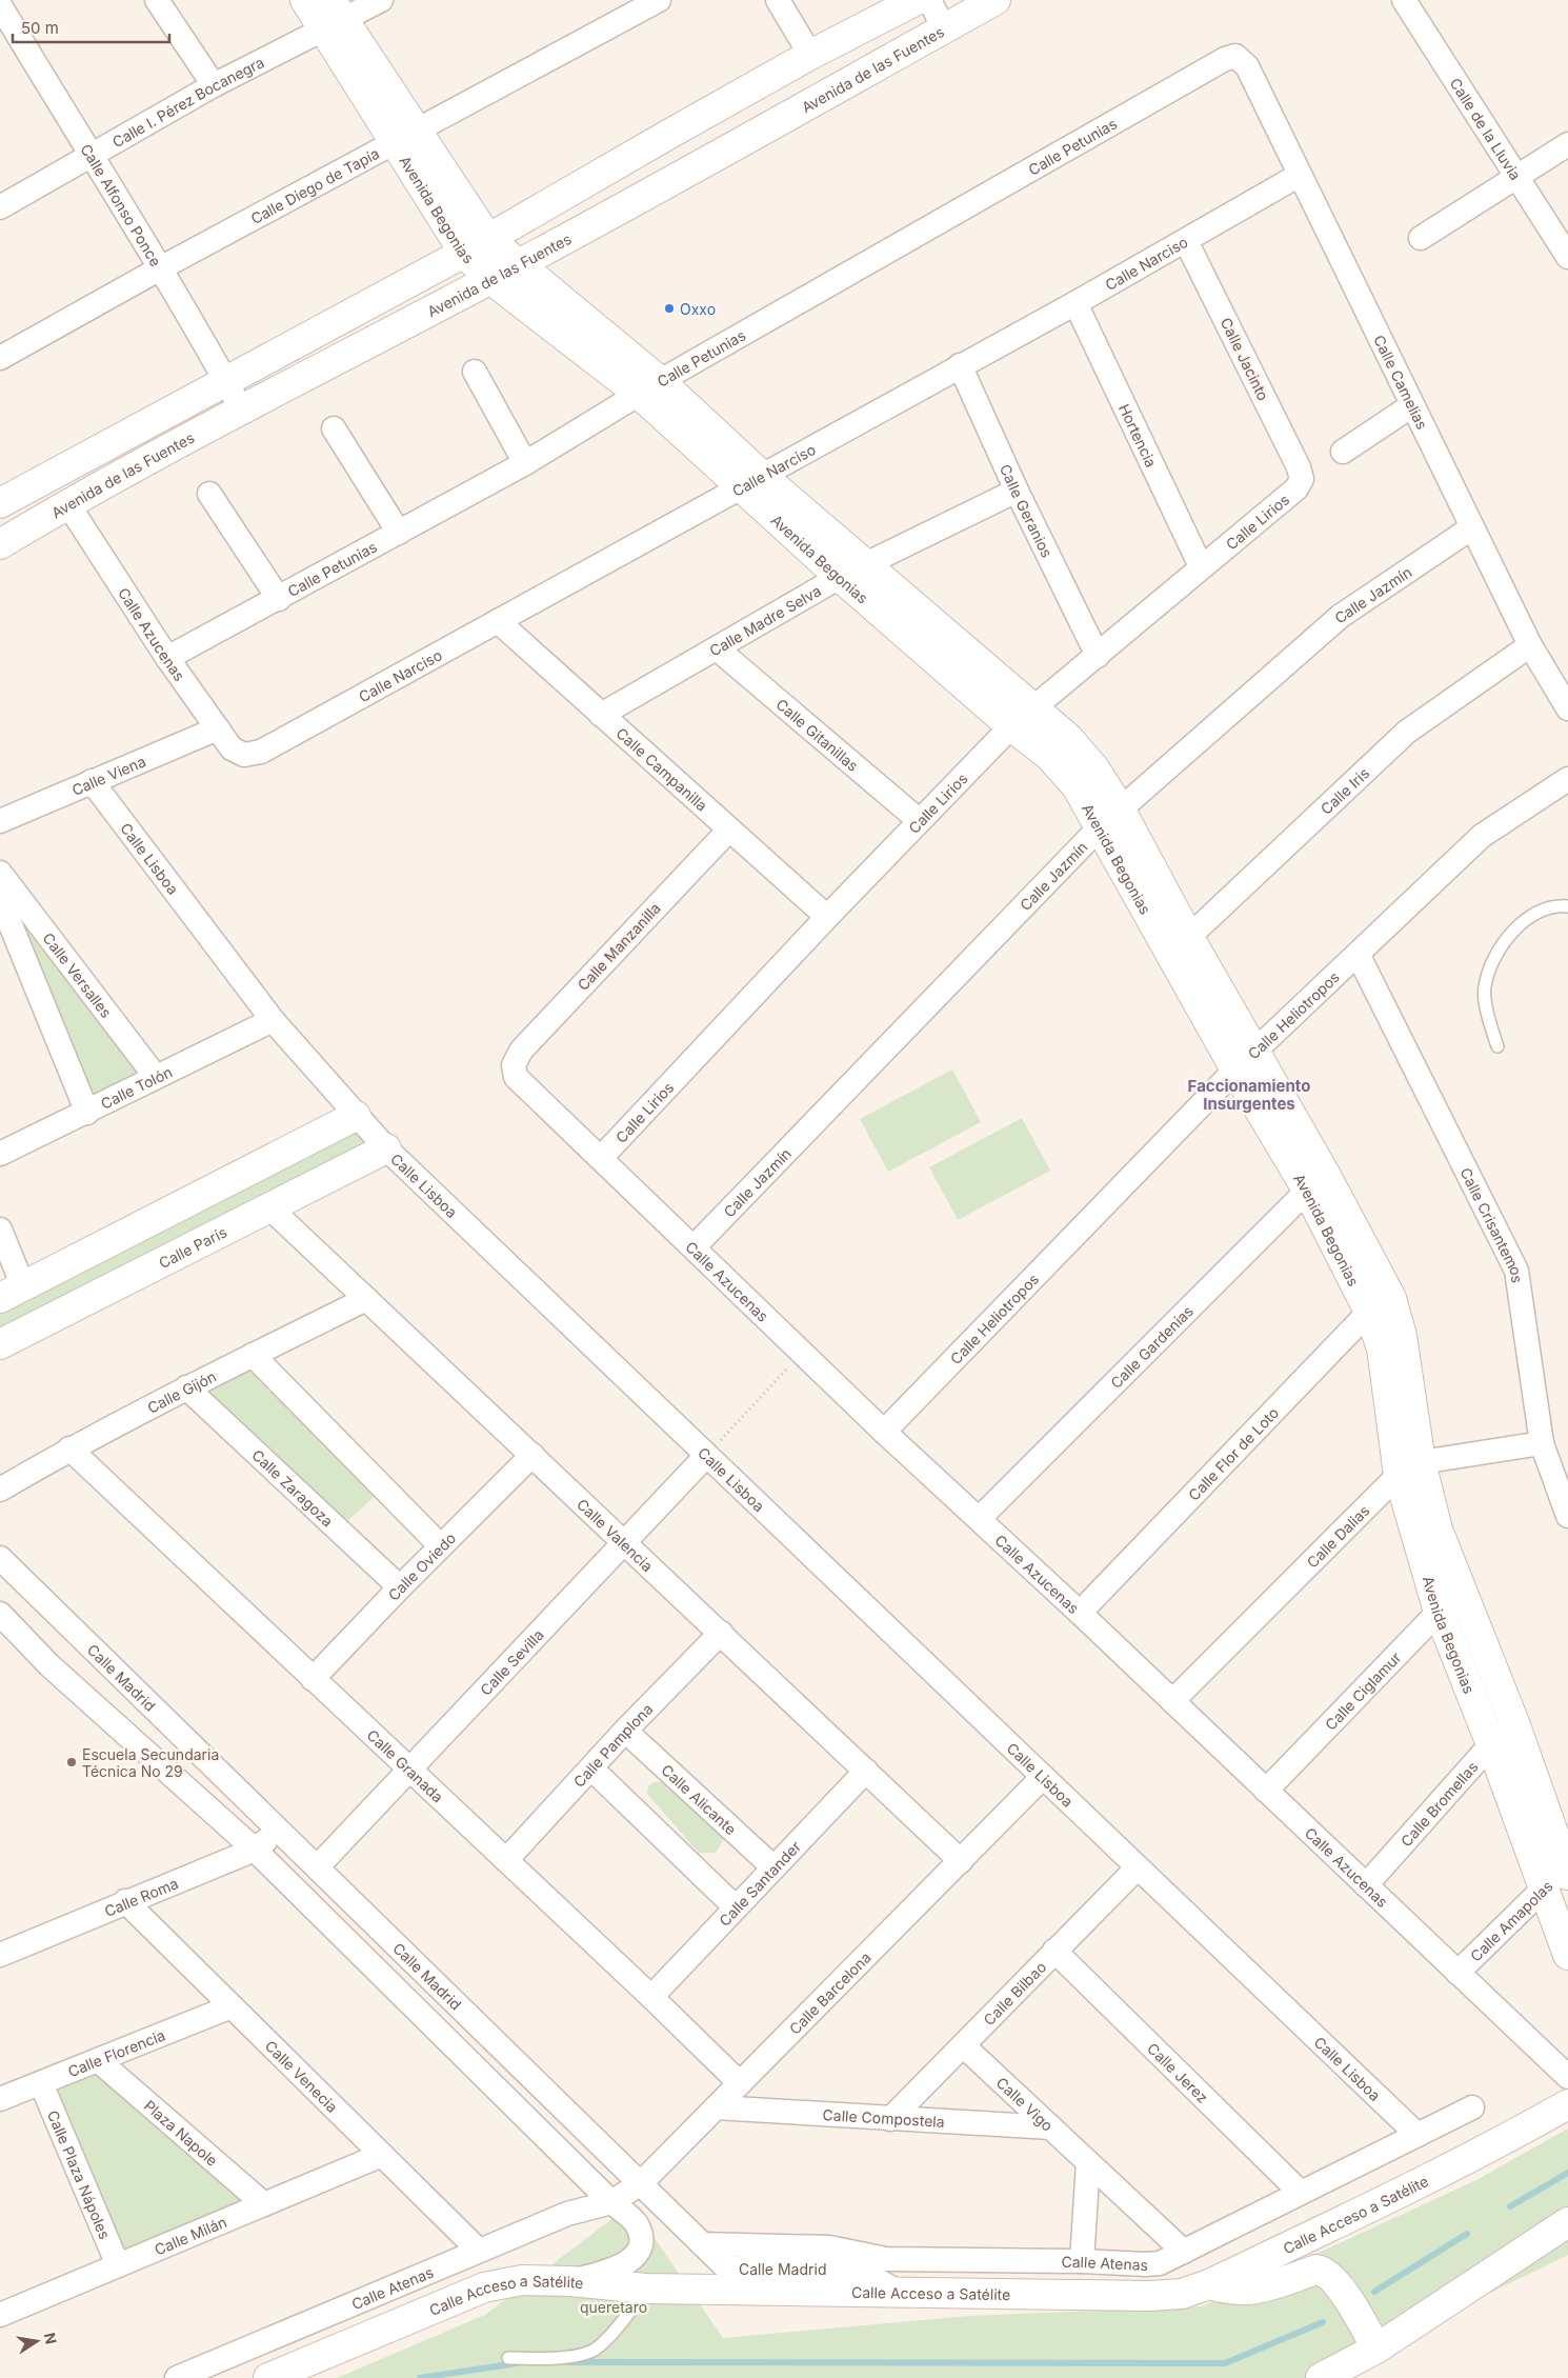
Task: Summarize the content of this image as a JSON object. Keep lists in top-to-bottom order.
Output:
{
  "streets": {
    "main road": [
      "Avenida de las Fuentes",
      "Avenida Begonias",
      "Calle París",
      "Calle Acceso a Satélite"
    ],
    "street": [
      "Calle I. Pérez Bocanegra",
      "Calle de la Lluvia",
      "Calle Petunias",
      "Calle Diego de Tapía",
      "Calle Alfonso Ponce",
      "Calle Narciso",
      "Calle Jacinto",
      "Calle Camelias",
      "Hortencia",
      "Calle Geranios",
      "Calle Lirios",
      "Calle Jazmín",
      "Calle Madre Selva",
      "Calle Azucenas",
      "Calle Gitanillas",
      "Calle Campanilla",
      "Calle Viena",
      "Calle Iris",
      "Calle Lisboa",
      "Calle Manzanilla",
      "Calle Versalles",
      "Calle Heliotropos",
      "Calle Tolón",
      "Calle Crisantemos",
      "Calle Gardenias",
      "Calle Gijón",
      "Calle Flor de Loto",
      "Calle Zaragoza",
      "Calle Valencia",
      "Calle Dalias",
      "Calle Oviedo",
      "Calle Sevilla",
      "Calle Madrid",
      "Calle Ciglamur",
      "Calle Pamplona",
      "Calle Granada",
      "Calle Alicante",
      "Calle Bromellas",
      "Calle Santander",
      "Calle Roma",
      "Calle Amapolas",
      "Calle Barcelona",
      "Calle Bilbao",
      "Calle Florencia",
      "Calle Jerez",
      "Calle Venecia",
      "Calle Vigo",
      "Calle Compostela",
      "Plaza Napole",
      "Calle Plaza Nápoles",
      "Calle Milán",
      "Calle Atenas"
    ]
  },
  "crossings": [
    ["Avenida de las Fuentes", "Calle Alfonso Ponce"],
    ["Avenida de las Fuentes", "Avenida Begonias"],
    ["Avenida de las Fuentes", "Calle Azucenas"],
    ["Calle I. Pérez Bocanegra", "Calle Alfonso Ponce"],
    ["Calle I. Pérez Bocanegra", "Avenida Begonias"],
    ["Calle Petunias", "Avenida Begonias"],
    ["Calle Petunias", "Calle Camelias"],
    ["Calle Petunias", "Calle Azucenas"],
    ["Calle Diego de Tapía", "Calle Alfonso Ponce"],
    ["Calle Diego de Tapía", "Avenida Begonias"],
    ["Avenida Begonias", "Calle Narciso"],
    ["Avenida Begonias", "Calle Lirios"],
    ["Avenida Begonias", "Calle Jazmín"],
    ["Avenida Begonias", "Calle Madre Selva"],
    ["Avenida Begonias", "Calle Iris"],
    ["Avenida Begonias", "Calle Heliotropos"],
    ["Avenida Begonias", "Calle Gardenias"],
    ["Avenida Begonias", "Calle Flor de Loto"],
    ["Avenida Begonias", "Calle Dalias"],
    ["Avenida Begonias", "Calle Ciglamur"],
    ["Avenida Begonias", "Calle Bromellas"],
    ["Avenida Begonias", "Calle Amapolas"],
    ["Calle Narciso", "Calle Jacinto"],
    ["Calle Narciso", "Calle Camelias"],
    ["Calle Narciso", "Hortencia"],
    ["Calle Narciso", "Calle Geranios"],
    ["Calle Narciso", "Calle Azucenas"],
    ["Calle Narciso", "Calle Campanilla"],
    ["Calle Jacinto", "Calle Lirios"],
    ["Calle Camelias", "Calle Jazmín"],
    ["Calle Camelias", "Calle Iris"],
    ["Hortencia", "Calle Lirios"],
    ["Calle Geranios", "Calle Lirios"],
    ["Calle Geranios", "Calle Madre Selva"],
    ["Calle Lirios", "Calle Azucenas"],
    ["Calle Lirios", "Calle Gitanillas"],
    ["Calle Lirios", "Calle Campanilla"],
    ["Calle Jazmín", "Calle Azucenas"],
    ["Calle Madre Selva", "Calle Gitanillas"],
    ["Calle Madre Selva", "Calle Campanilla"],
    ["Calle Azucenas", "Calle Viena"],
    ["Calle Azucenas", "Calle Manzanilla"],
    ["Calle Azucenas", "Calle Heliotropos"],
    ["Calle Azucenas", "Calle Gardenias"],
    ["Calle Azucenas", "Calle Flor de Loto"],
    ["Calle Azucenas", "Calle Dalias"],
    ["Calle Azucenas", "Calle Ciglamur"],
    ["Calle Azucenas", "Calle Bromellas"],
    ["Calle Azucenas", "Calle Amapolas"],
    ["Calle Campanilla", "Calle Manzanilla"],
    ["Calle Viena", "Calle Lisboa"],
    ["Calle Lisboa", "Calle Tolón"],
    ["Calle Lisboa", "Calle París"],
    ["Calle Lisboa", "Calle Sevilla"],
    ["Calle Lisboa", "Calle Barcelona"],
    ["Calle Lisboa", "Calle Bilbao"],
    ["Calle Lisboa", "Calle Atenas"],
    ["Calle Versalles", "Calle Tolón"],
    ["Calle Heliotropos", "Calle Crisantemos"],
    ["Calle París", "Calle Valencia"],
    ["Calle Gijón", "Calle Zaragoza"],
    ["Calle Gijón", "Calle Valencia"],
    ["Calle Gijón", "Calle Granada"],
    ["Calle Zaragoza", "Calle Oviedo"],
    ["Calle Valencia", "Calle Oviedo"],
    ["Calle Valencia", "Calle Sevilla"],
    ["Calle Valencia", "Calle Pamplona"],
    ["Calle Valencia", "Calle Santander"],
    ["Calle Valencia", "Calle Barcelona"],
    ["Calle Oviedo", "Calle Granada"],
    ["Calle Sevilla", "Calle Madrid"],
    ["Calle Sevilla", "Calle Granada"],
    ["Calle Madrid", "Calle Roma"],
    ["Calle Madrid", "Calle Barcelona"],
    ["Calle Madrid", "Calle Acceso a Satélite"],
    ["Calle Madrid", "Calle Atenas"],
    ["Calle Pamplona", "Calle Granada"],
    ["Calle Pamplona", "Calle Alicante"],
    ["Calle Granada", "Calle Santander"],
    ["Calle Granada", "Calle Barcelona"],
    ["Calle Alicante", "Calle Santander"],
    ["Calle Roma", "Calle Venecia"],
    ["Calle Barcelona", "Calle Compostela"],
    ["Calle Barcelona", "Calle Atenas"],
    ["Calle Bilbao", "Calle Jerez"],
    ["Calle Bilbao", "Calle Vigo"],
    ["Calle Bilbao", "Calle Compostela"],
    ["Calle Florencia", "Calle Venecia"],
    ["Calle Florencia", "Plaza Napole"],
    ["Calle Florencia", "Calle Plaza Nápoles"],
    ["Calle Jerez", "Calle Atenas"],
    ["Calle Venecia", "Calle Milán"],
    ["Calle Venecia", "Calle Atenas"],
    ["Calle Vigo", "Calle Compostela"],
    ["Calle Vigo", "Calle Atenas"],
    ["Plaza Napole", "Calle Milán"],
    ["Calle Plaza Nápoles", "Calle Milán"]
  ],
  "districts": ["Faccionamiento Insurgentes"],
  "parks": ["queretaro"],
  "places": ["Oxxo", "Escuela Secundaria Técnica No 29"],
  "scale_bar": "50 m",
  "north": "right"
}
